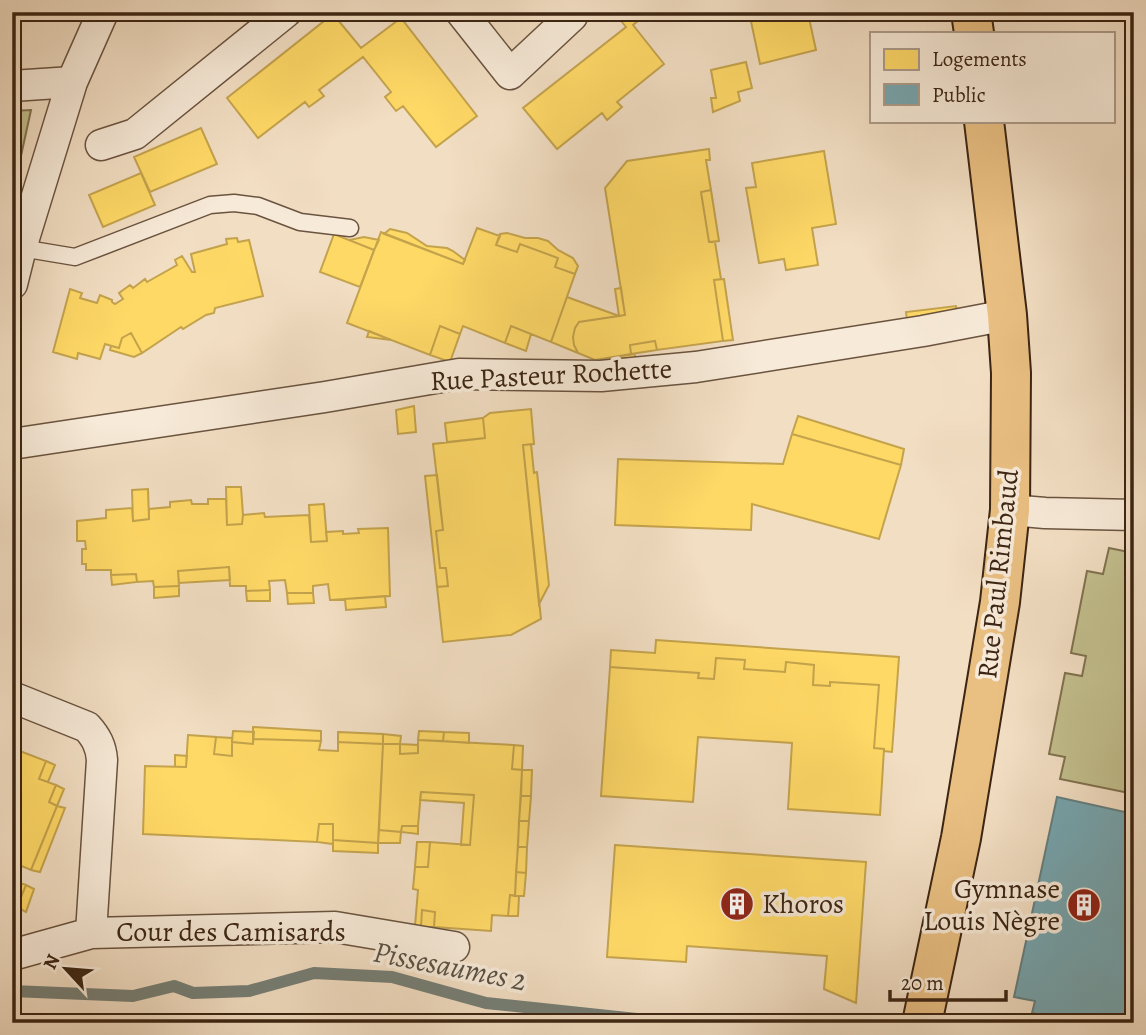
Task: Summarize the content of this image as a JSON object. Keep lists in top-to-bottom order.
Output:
{
  "streets": {
    "main road": ["Rue Paul Rimbaud"],
    "street": ["Rue Pasteur Rochette", "Cour des Camisards"]
  },
  "crossings": [
    ["Rue Pasteur Rochette", "Rue Paul Rimbaud"]
  ],
  "water": ["Pissesaumes 2"],
  "places": {
    "building": ["Khoros", "Gymnase Louis Nègre"]
  },
  "legend": ["Logements", "Public"],
  "scale_bar": "20 m",
  "north": "top left"
}
